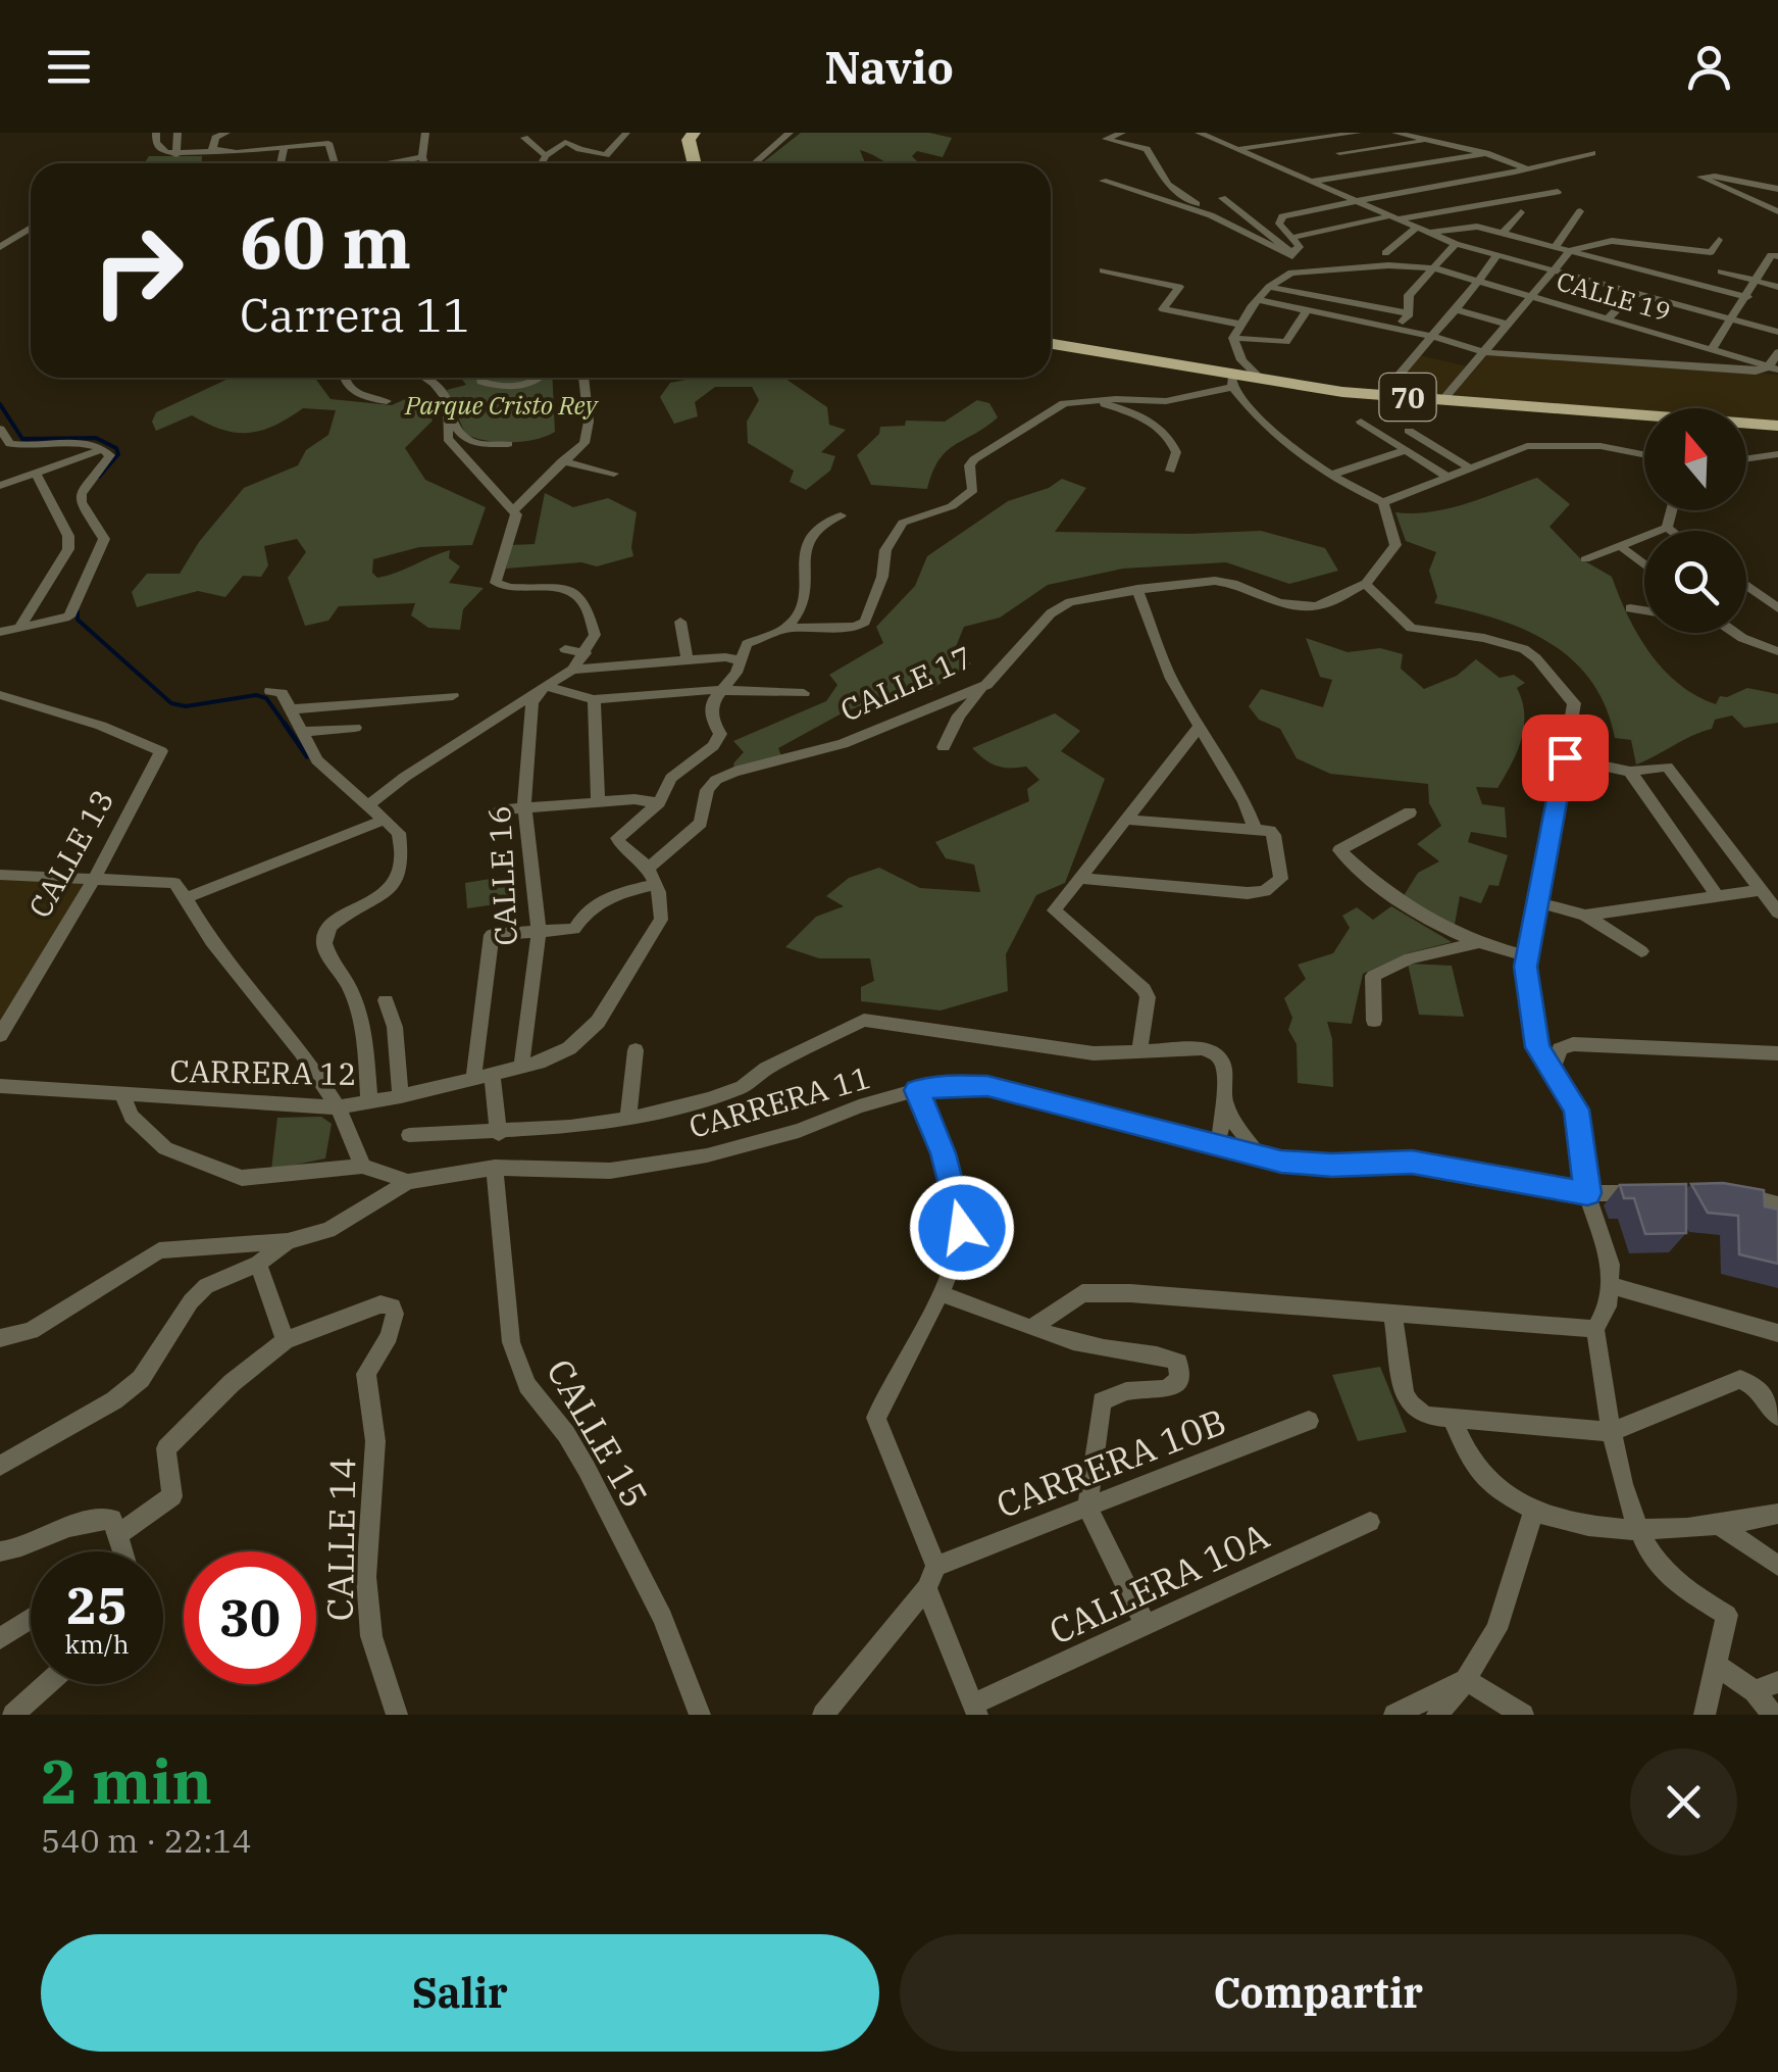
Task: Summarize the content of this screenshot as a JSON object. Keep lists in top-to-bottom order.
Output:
{
  "streets": {
    "main road": ["70"],
    "street": [
      "CALLE 19",
      "CALLE 17",
      "CALLE 13",
      "CALLE 16",
      "CARRERA 12",
      "CARRERA 11",
      "CALLE 15",
      "CARRERA 10B",
      "CALLE 14",
      "CALLERA 10A"
    ]
  },
  "crossings": [
    ["CALLE 16", "CARRERA 12"],
    ["CARRERA 11", "CALLE 15"]
  ],
  "parks": ["Parque Cristo Rey"],
  "north": "top",
  "page": {
    "header": "Navio",
    "turn": ["60 m", "Carrera 11"],
    "speed": "25 km/h",
    "limit": "30",
    "heading": ["2 min", "540 m · 22:14"],
    "buttons": ["Salir", "Compartir"]
  }
}
